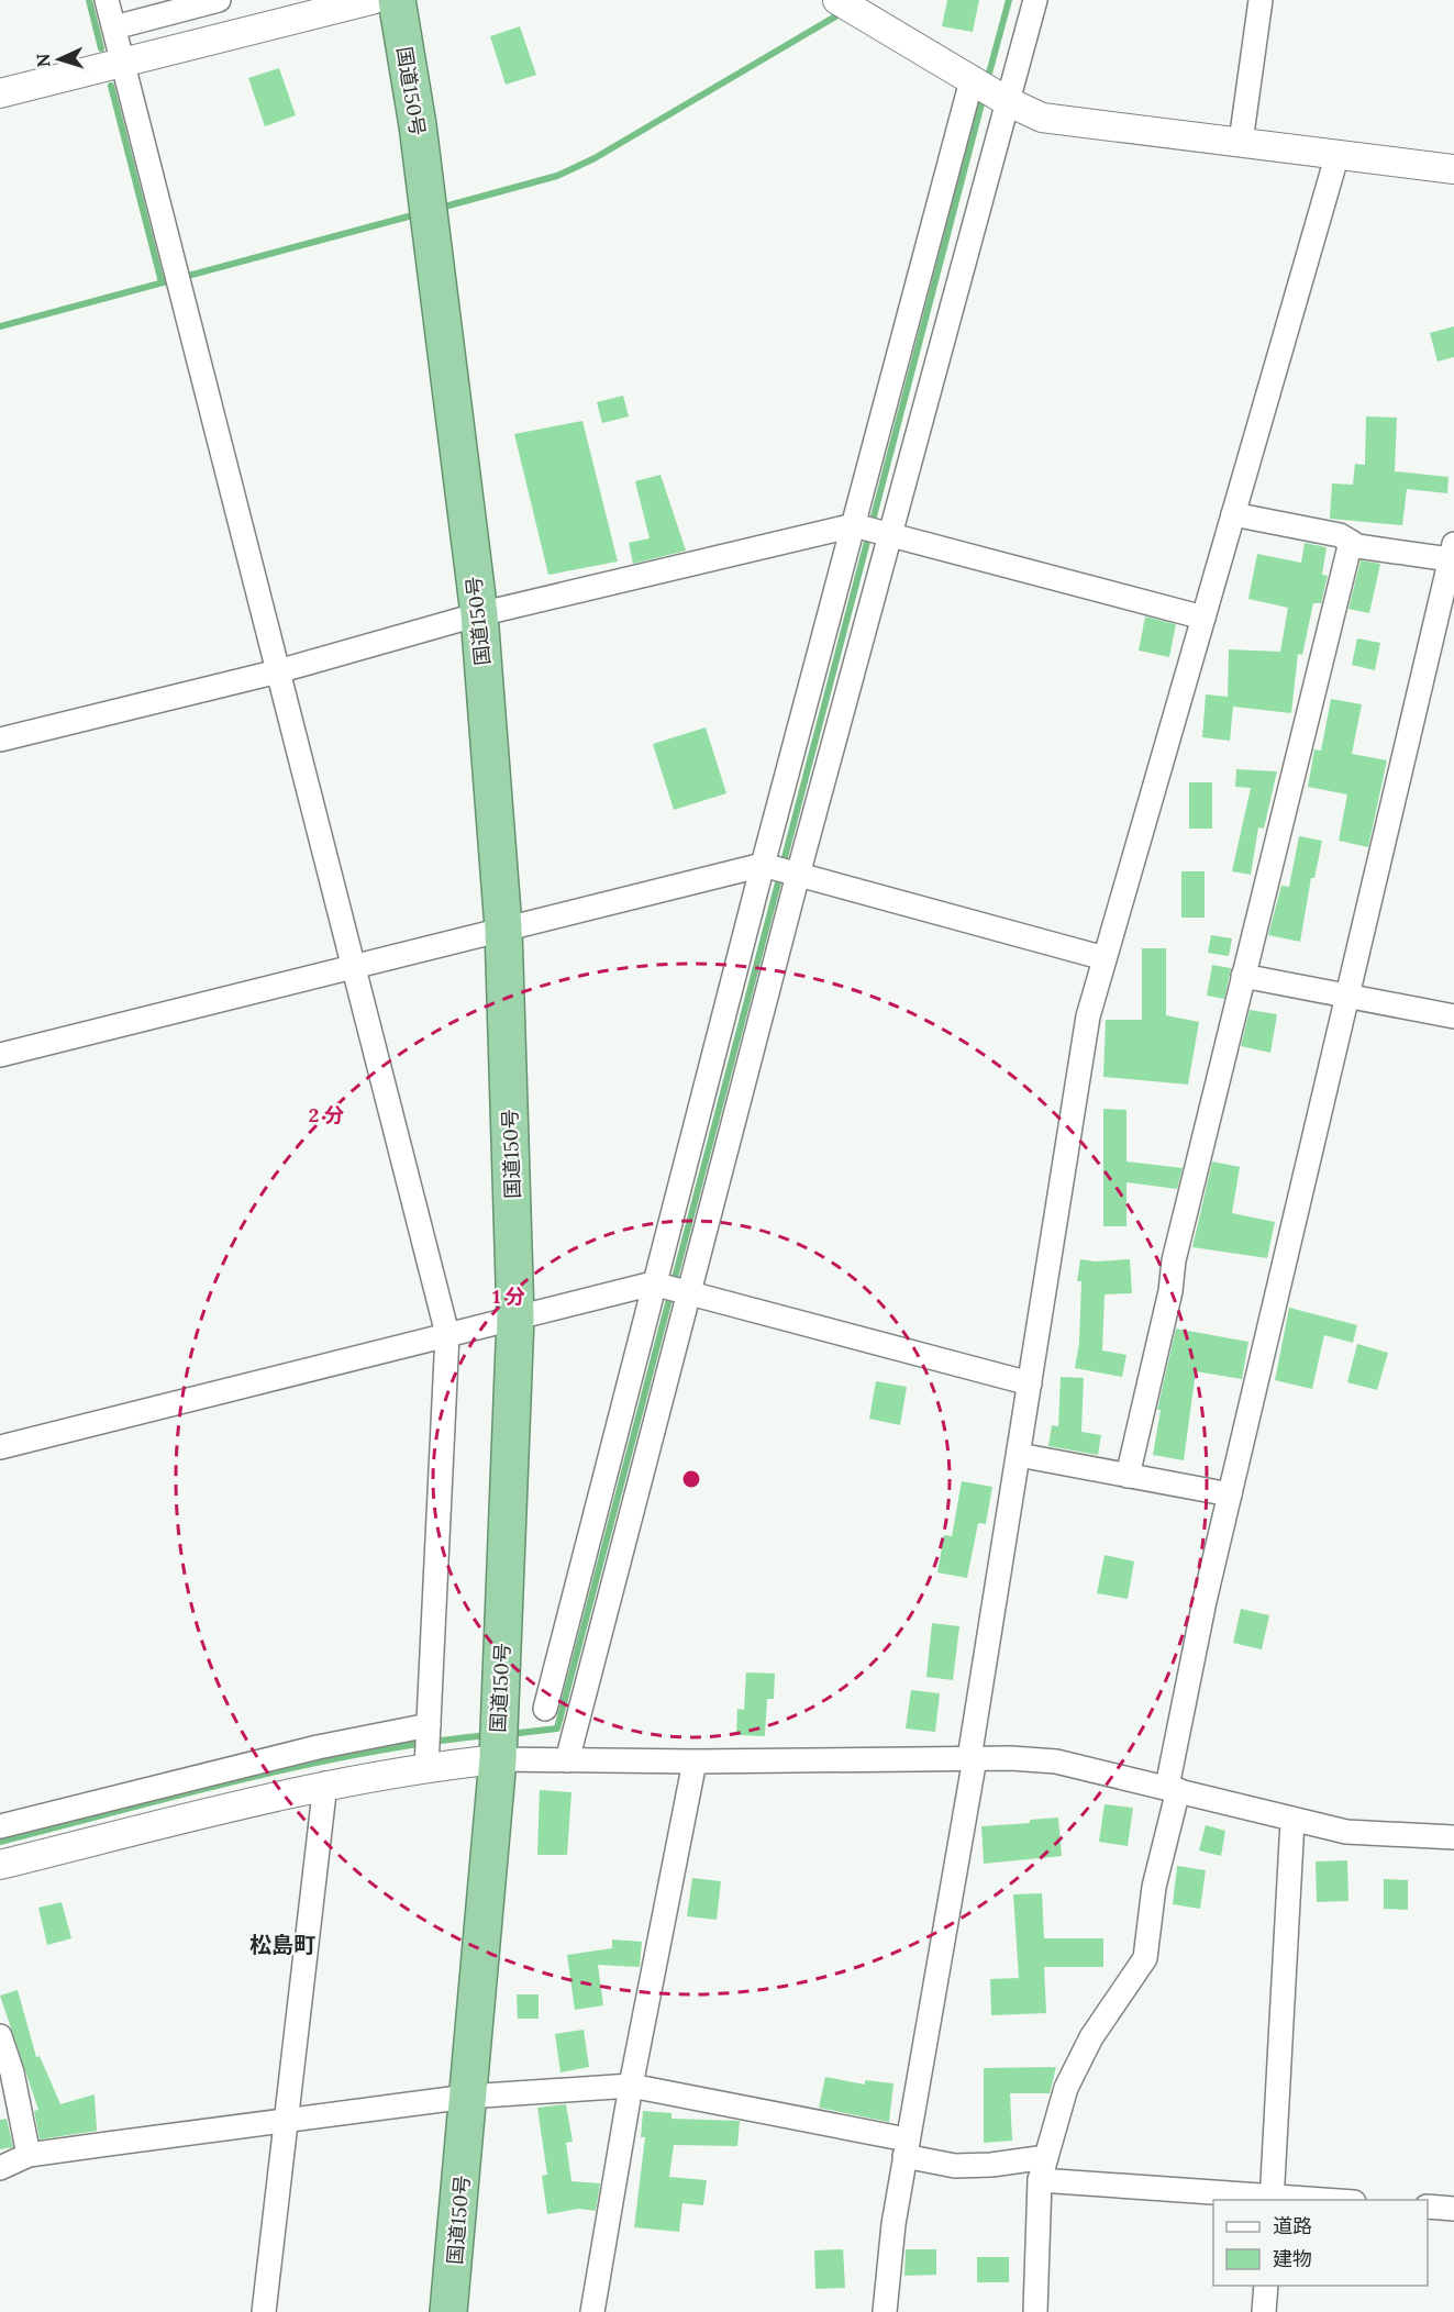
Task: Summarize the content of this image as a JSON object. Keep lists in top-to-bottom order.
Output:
{
  "streets": {
    "highway": ["国道150号"]
  },
  "districts": ["松島町"],
  "legend": ["道路", "建物"],
  "north": "left",
  "rings": ["2 分", "1 分"]
}
